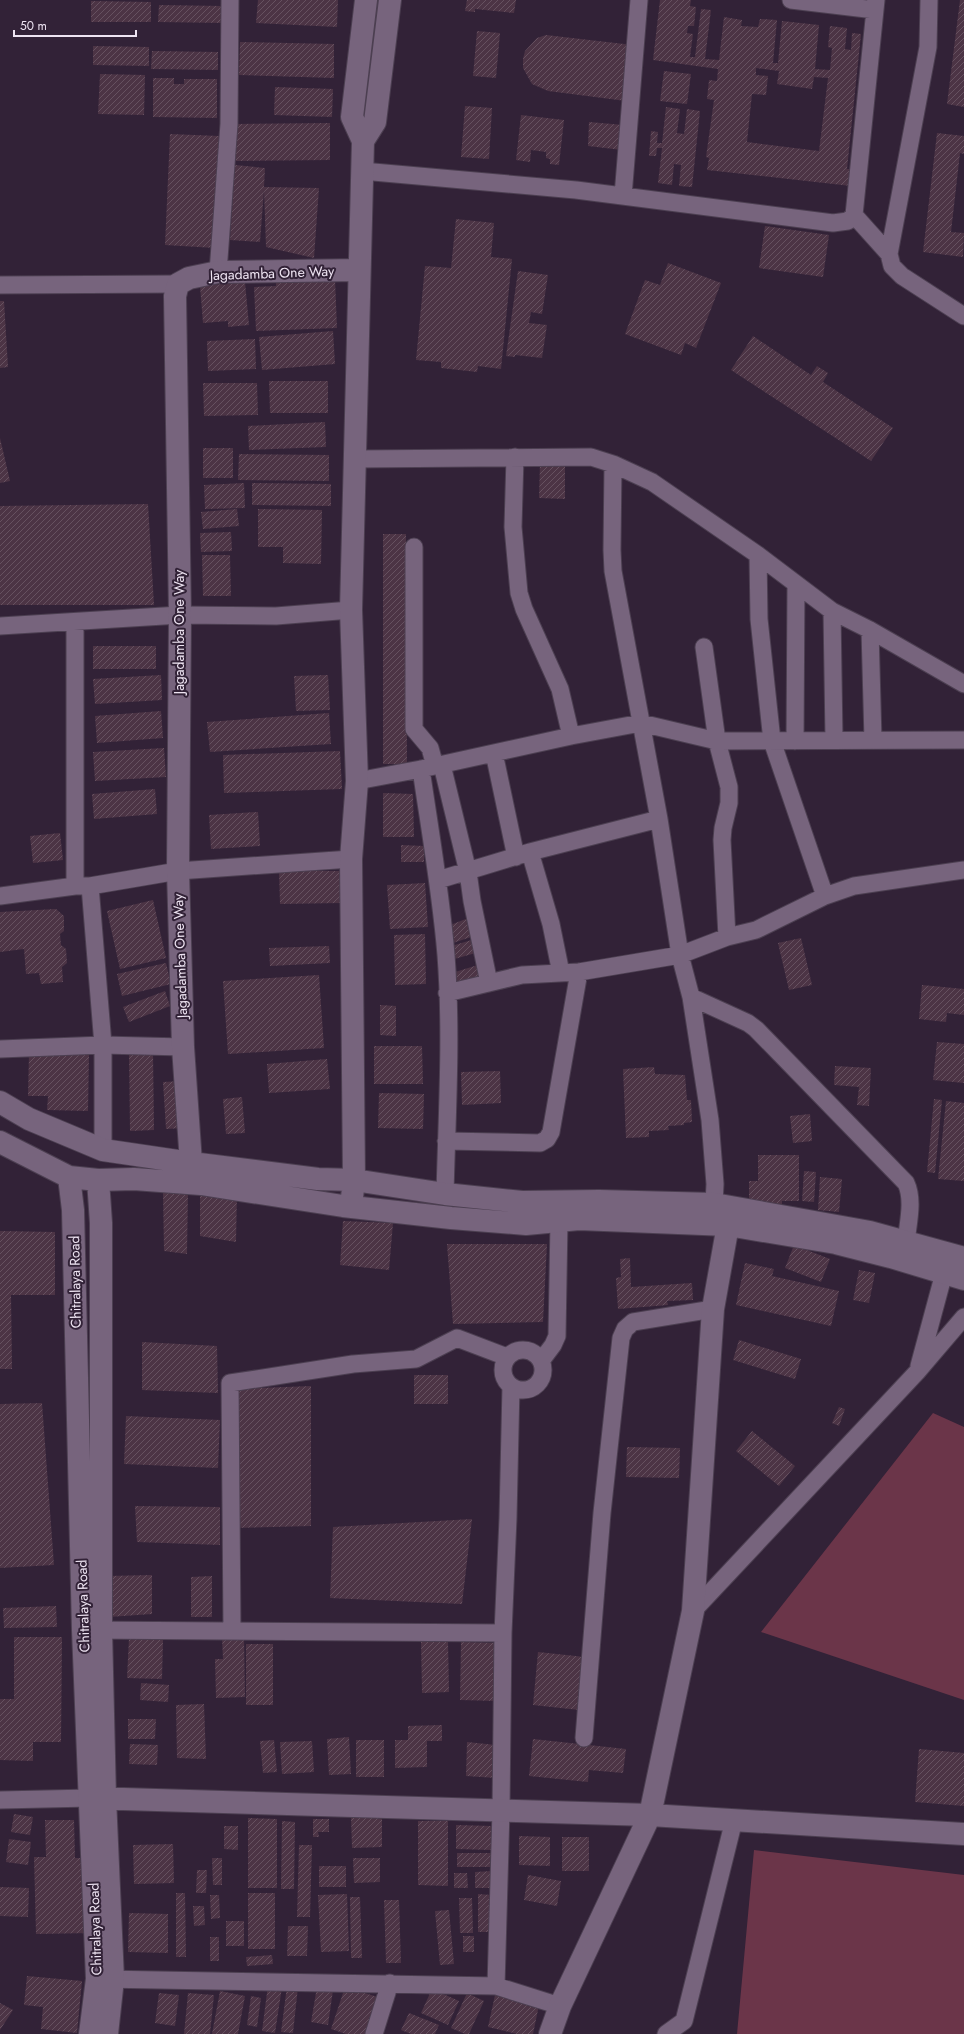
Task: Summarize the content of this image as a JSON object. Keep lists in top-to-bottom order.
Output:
{
  "streets": {
    "main road": ["Jagadamba One Way", "Chitralaya Road"]
  },
  "scale_bar": "50 m"
}
